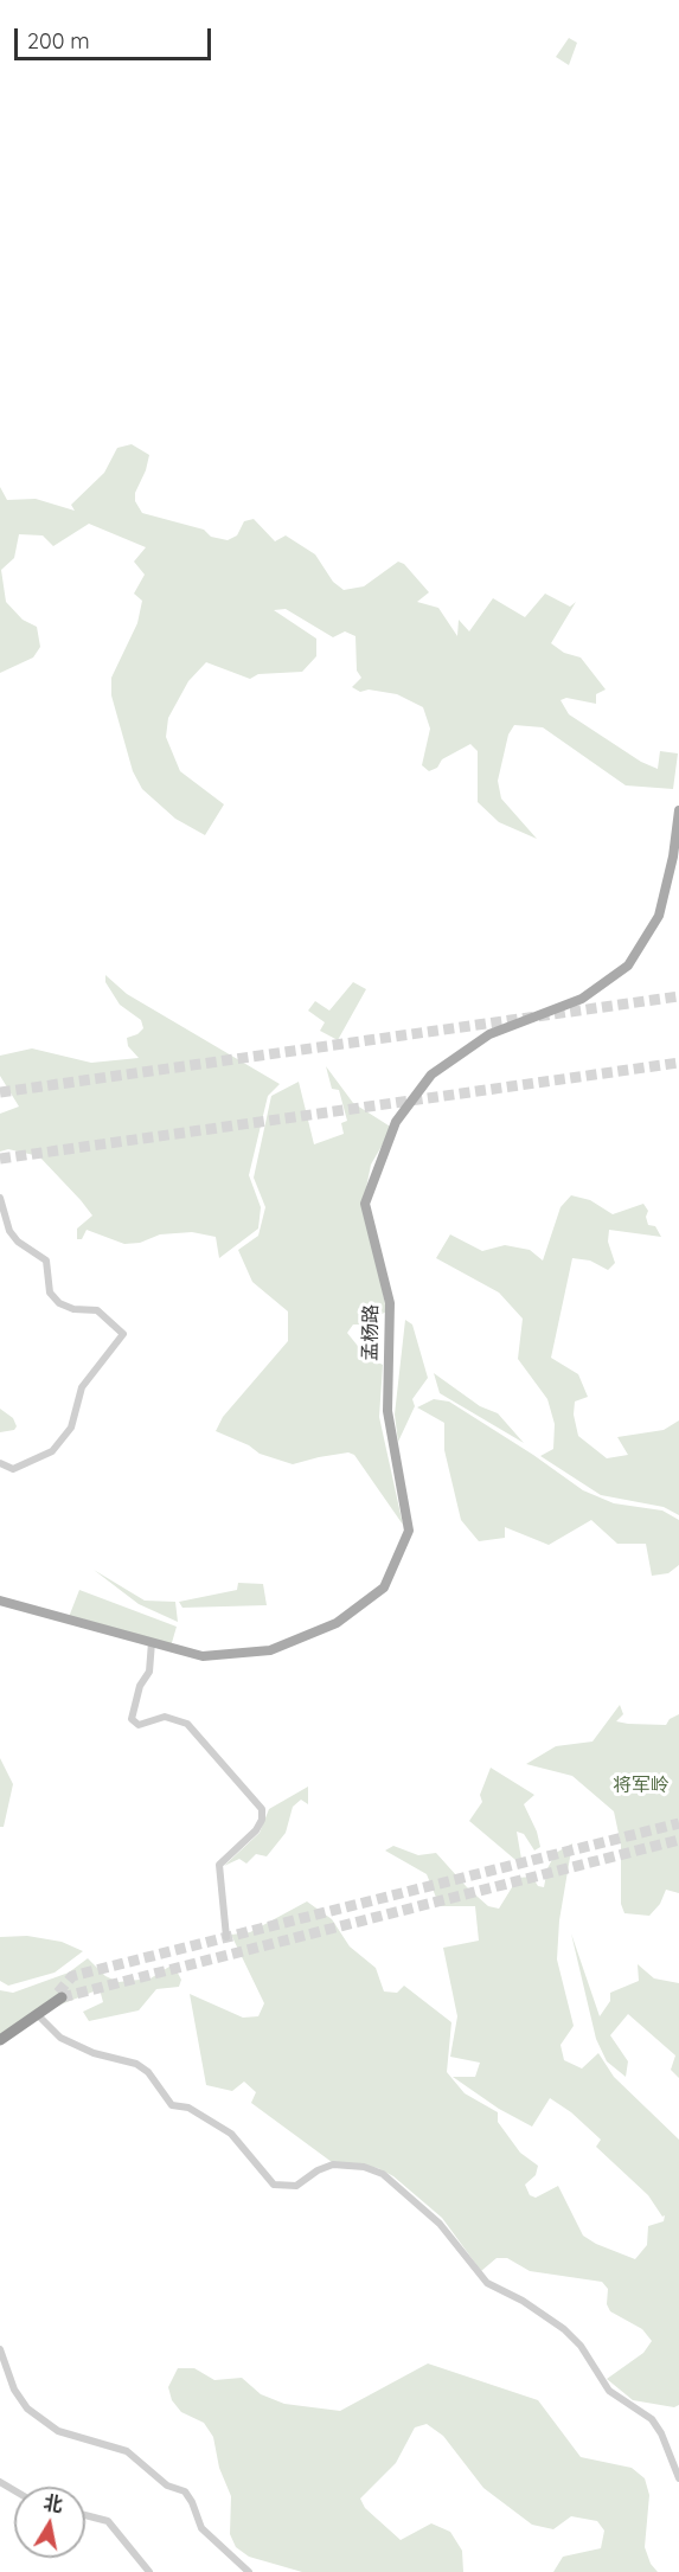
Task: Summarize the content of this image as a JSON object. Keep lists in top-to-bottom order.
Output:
{
  "streets": {
    "main road": ["孟杨路"]
  },
  "parks": ["将军岭"],
  "scale_bar": "200 m",
  "north": "top"
}
